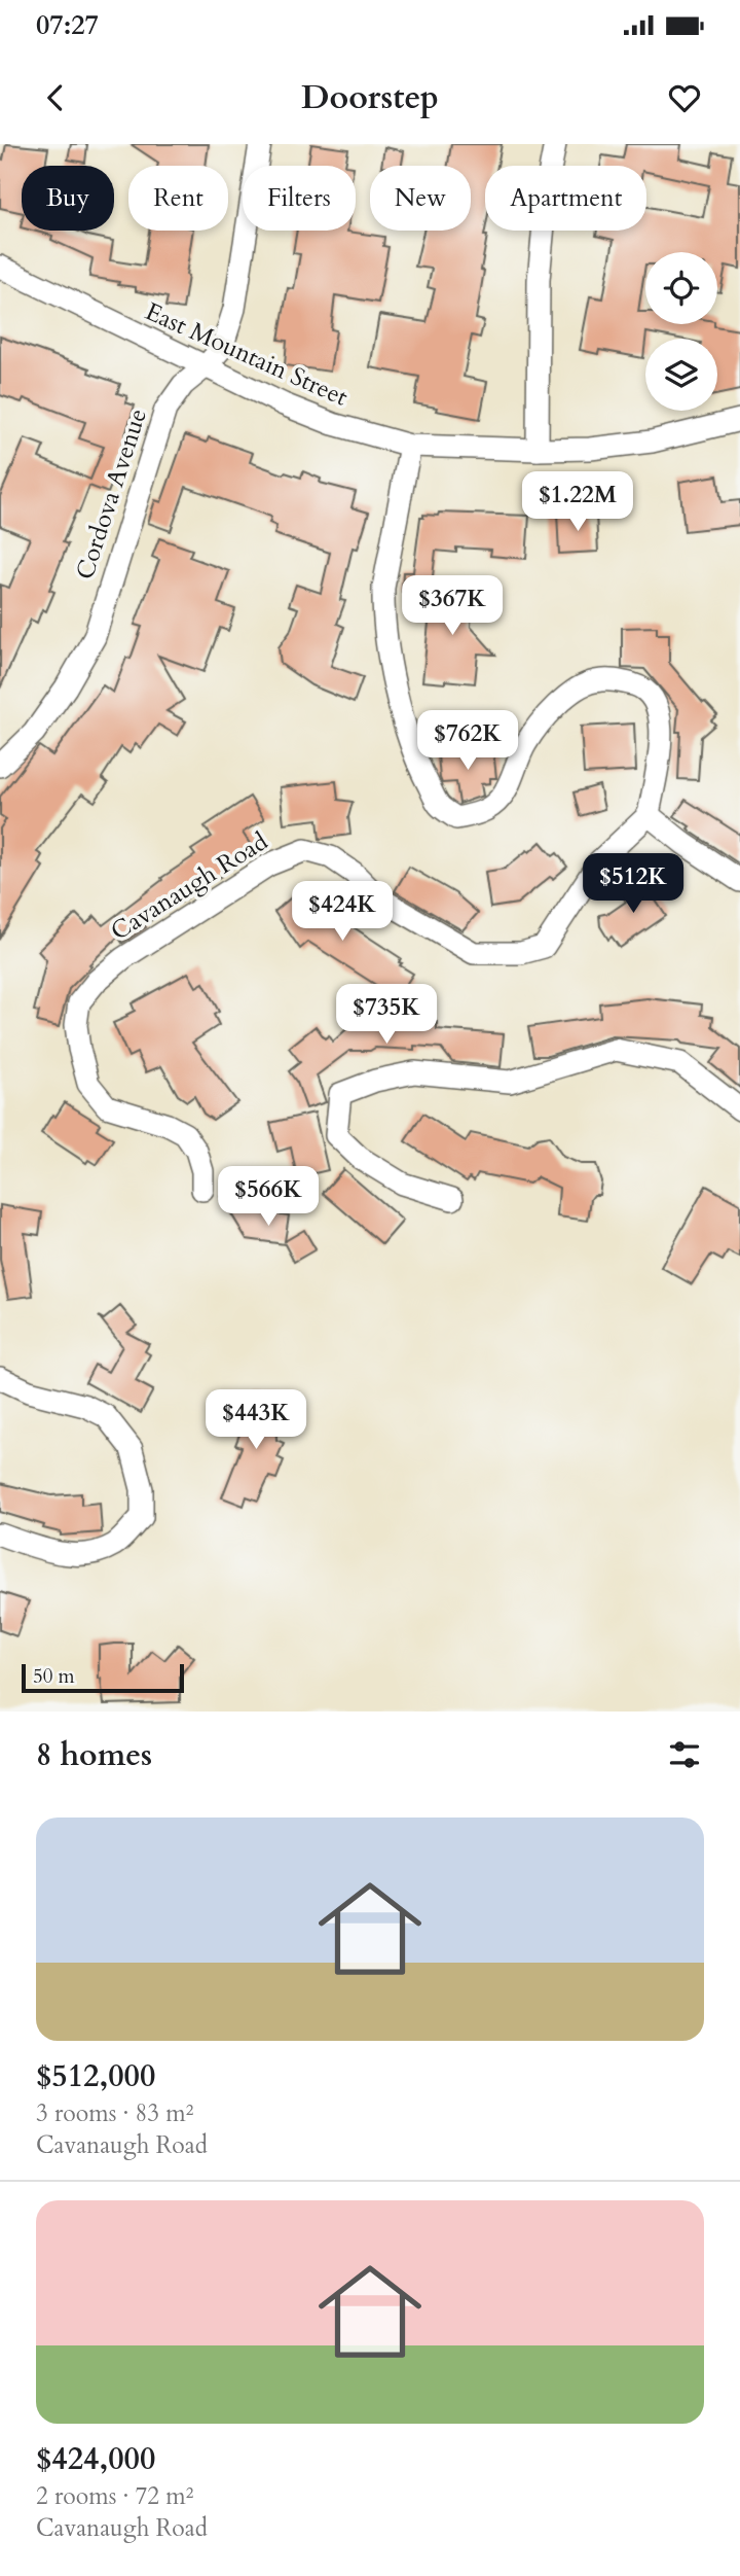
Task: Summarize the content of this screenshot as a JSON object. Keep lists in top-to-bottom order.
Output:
{
  "streets": {
    "street": ["East Mountain Street", "Cordova Avenue", "Cavanaugh Road"]
  },
  "crossings": [
    ["East Mountain Street", "Cordova Avenue"]
  ],
  "scale_bar": "50 m",
  "page": {
    "status": "07:27",
    "header": "Doorstep",
    "chip": [
      "Buy",
      "Rent",
      "Filters",
      "New",
      "Apartment"
    ],
    "price": [
      "$1.22M",
      "$367K",
      "$762K",
      "$512K",
      "$424K",
      "$735K",
      "$566K",
      "$443K"
    ],
    "scale": "50 m",
    "heading": "8 homes",
    "list": [
      {
        "name": "$512,000",
        "note": "3 rooms · 83 m² · Cavanaugh Road"
      },
      {
        "name": "$424,000",
        "note": "2 rooms · 72 m² · Cavanaugh Road"
      }
    ]
  }
}
